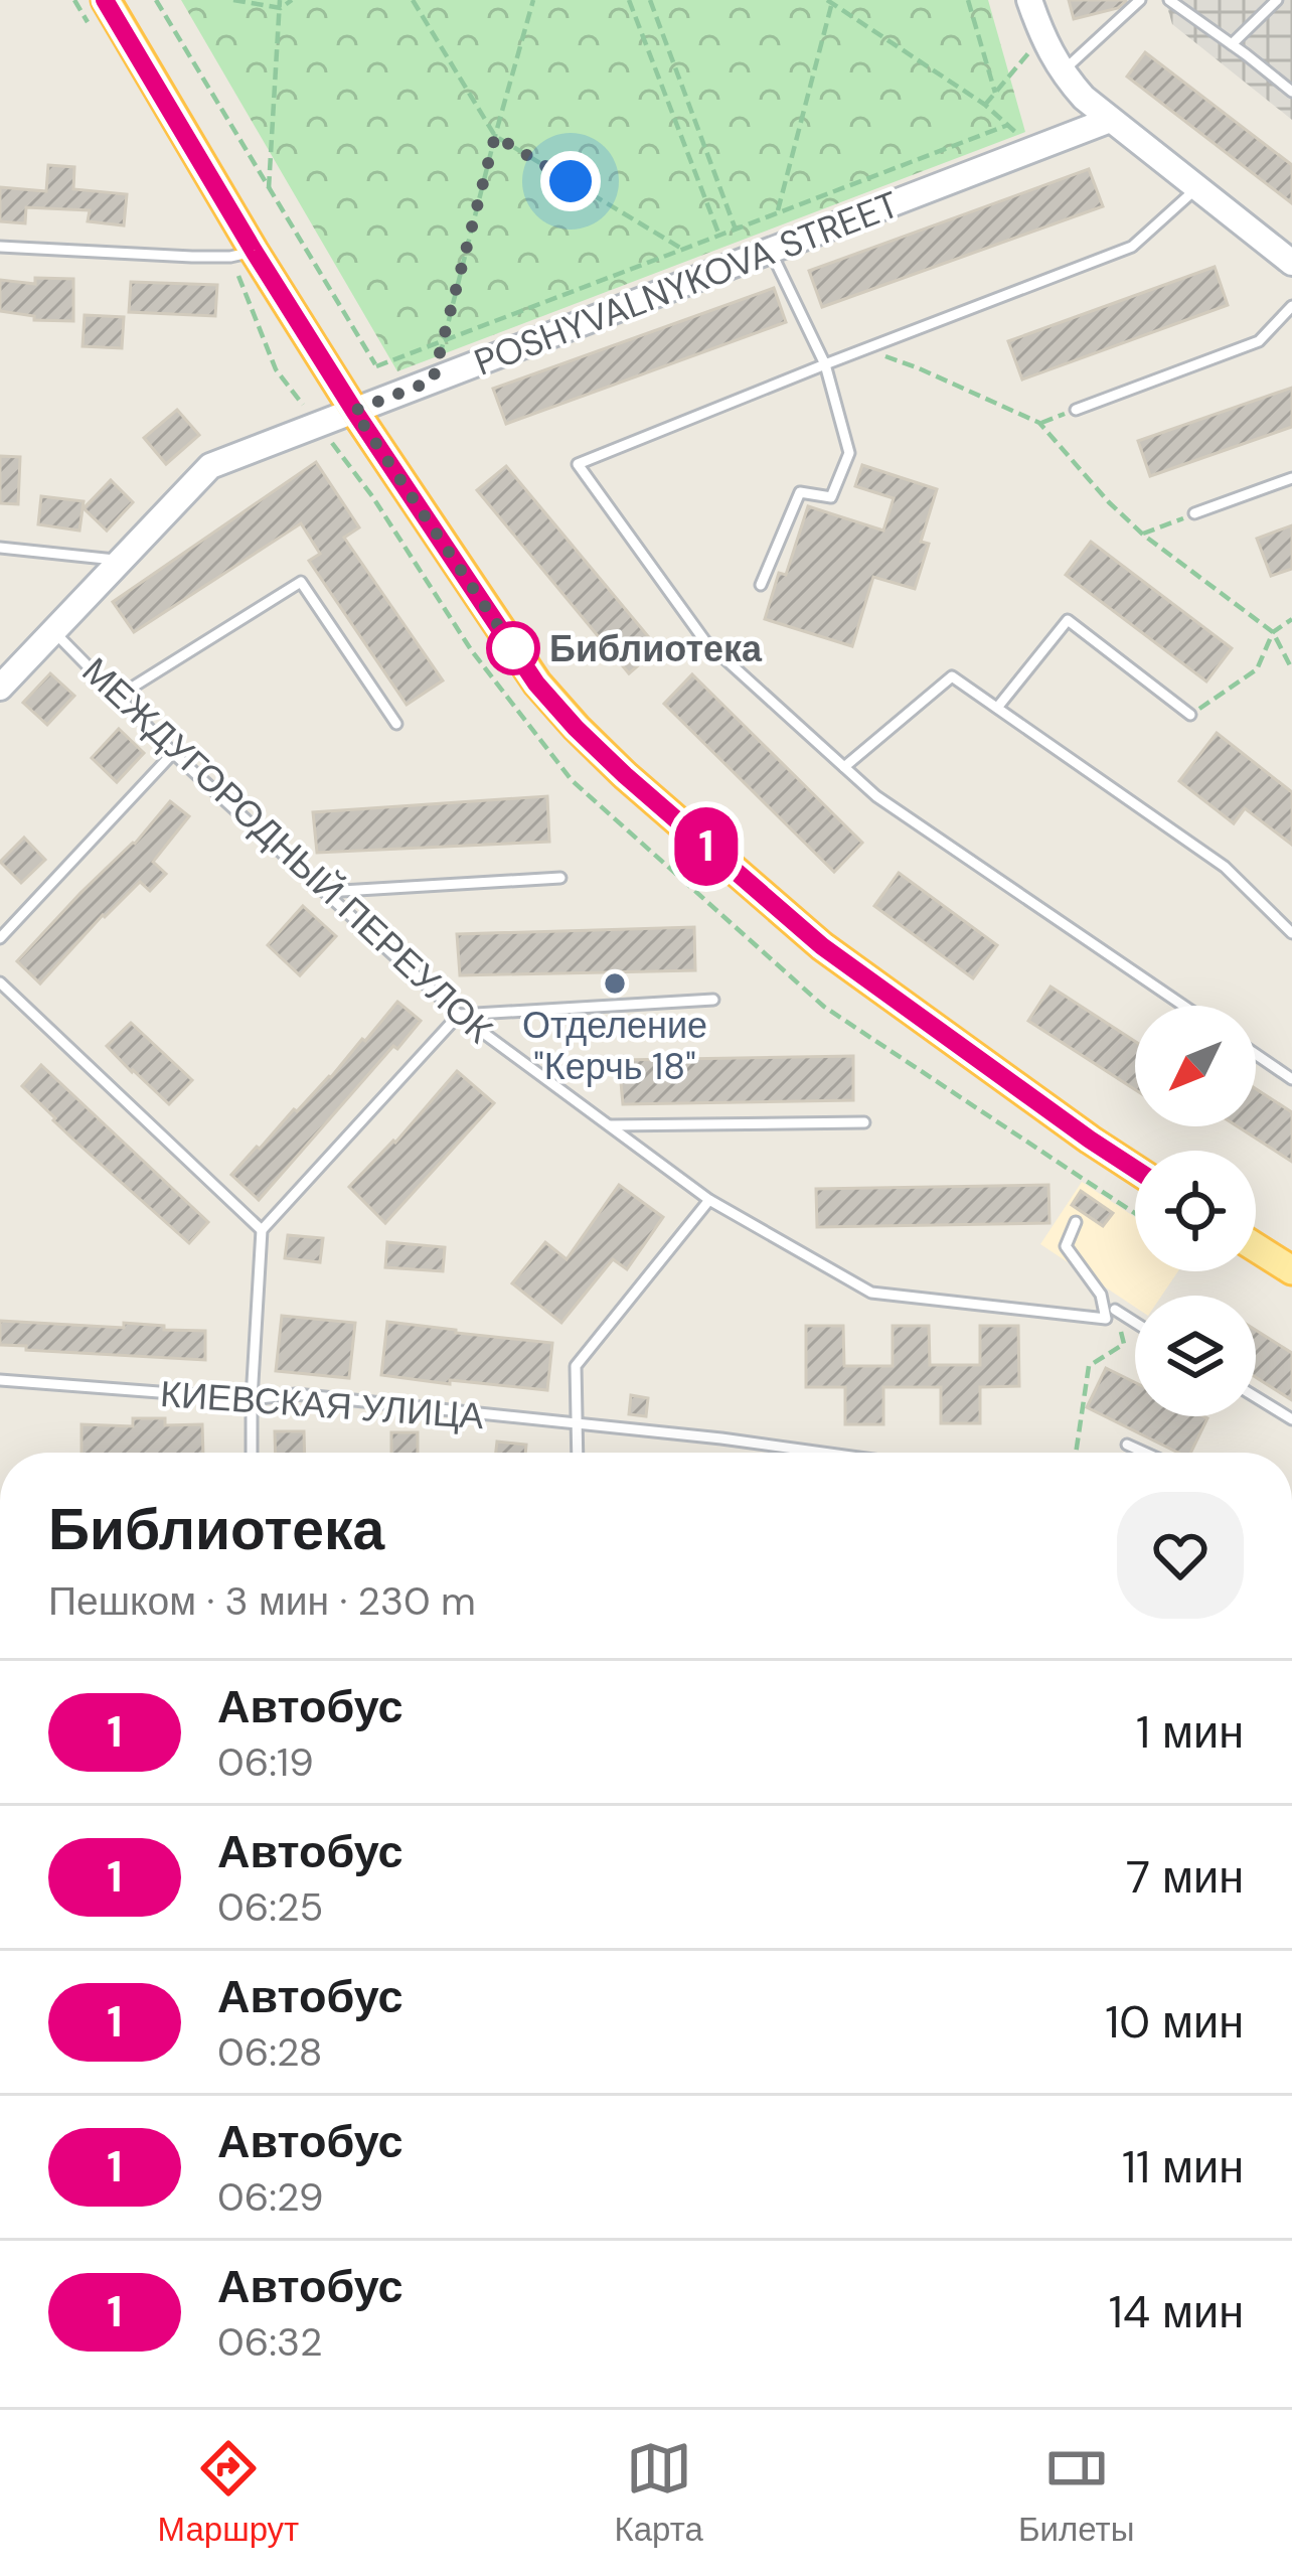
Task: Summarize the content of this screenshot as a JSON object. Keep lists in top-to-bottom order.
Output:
{
  "streets": {
    "main road": ["POSHYVALNYKOVA STREET"],
    "lane": ["МЕЖДУГОРОДНЫЙ ПЕРЕУЛОК", "КИЕВСКАЯ УЛИЦА"]
  },
  "crossings": [
    ["POSHYVALNYKOVA STREET", "МЕЖДУГОРОДНЫЙ ПЕРЕУЛОК"]
  ],
  "places": ["Библиотека", "Отделение \"Керчь 18\""],
  "lines": ["bus line 1"],
  "north": "bottom left",
  "page": {
    "on_map": "1",
    "heading": ["Библиотека", "Пешком · 3 мин · 230 m"],
    "list": [
      {
        "mark": "1",
        "name": "Автобус",
        "note": "06:19",
        "value": "1 мин"
      },
      {
        "mark": "1",
        "name": "Автобус",
        "note": "06:25",
        "value": "7 мин"
      },
      {
        "mark": "1",
        "name": "Автобус",
        "note": "06:28",
        "value": "10 мин"
      },
      {
        "mark": "1",
        "name": "Автобус",
        "note": "06:29",
        "value": "11 мин"
      },
      {
        "mark": "1",
        "name": "Автобус",
        "note": "06:32",
        "value": "14 мин"
      }
    ],
    "tabs": ["Маршрут", "Карта", "Билеты"]
  }
}
